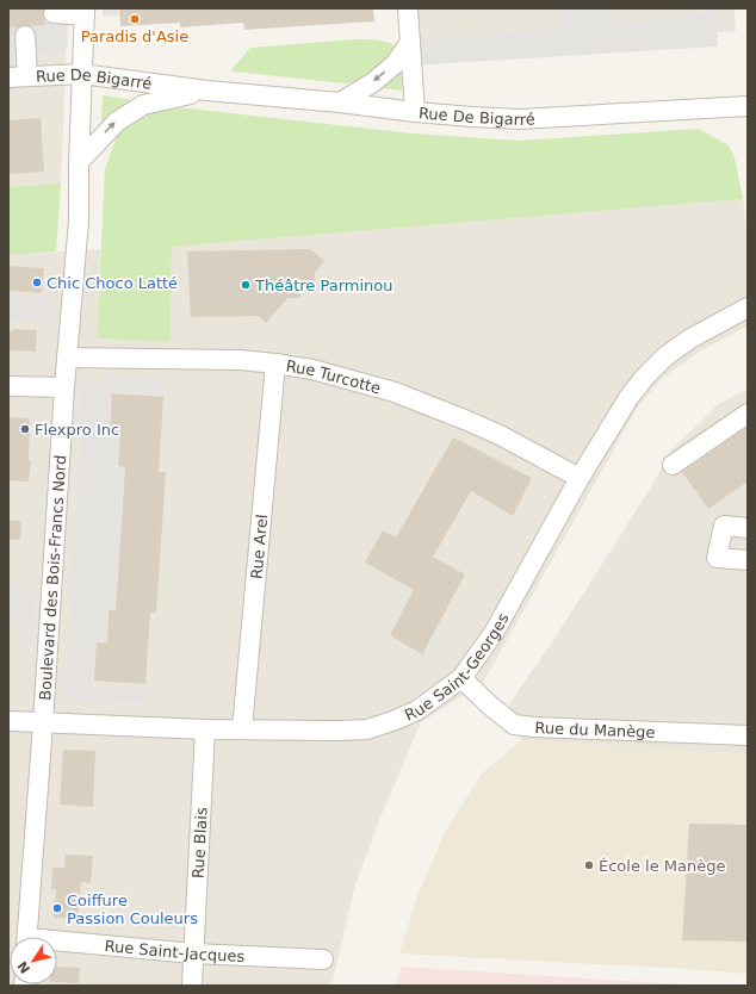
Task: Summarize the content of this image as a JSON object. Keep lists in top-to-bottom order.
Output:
{
  "streets": {
    "street": [
      "Rue De Bigarré",
      "Rue Turcotte",
      "Rue Arel",
      "Boulevard des Bois-Francs Nord",
      "Rue Saint-Georges",
      "Rue du Manège",
      "Rue Blais",
      "Rue Saint-Jacques"
    ]
  },
  "crossings": [
    ["Rue De Bigarré", "Boulevard des Bois-Francs Nord"],
    ["Rue Turcotte", "Rue Arel"],
    ["Rue Turcotte", "Boulevard des Bois-Francs Nord"],
    ["Rue Turcotte", "Rue Saint-Georges"],
    ["Rue Arel", "Rue Saint-Georges"],
    ["Boulevard des Bois-Francs Nord", "Rue Saint-Georges"],
    ["Rue Saint-Georges", "Rue du Manège"],
    ["Rue Saint-Georges", "Rue Blais"],
    ["Rue Blais", "Rue Saint-Jacques"]
  ],
  "places": [
    "Paradis d'Asie",
    "Chic Choco Latté",
    "Théâtre Parminou",
    "Flexpro Inc",
    "École le Manège",
    "Coiffure Passion Couleurs"
  ],
  "north": "bottom left"
}
